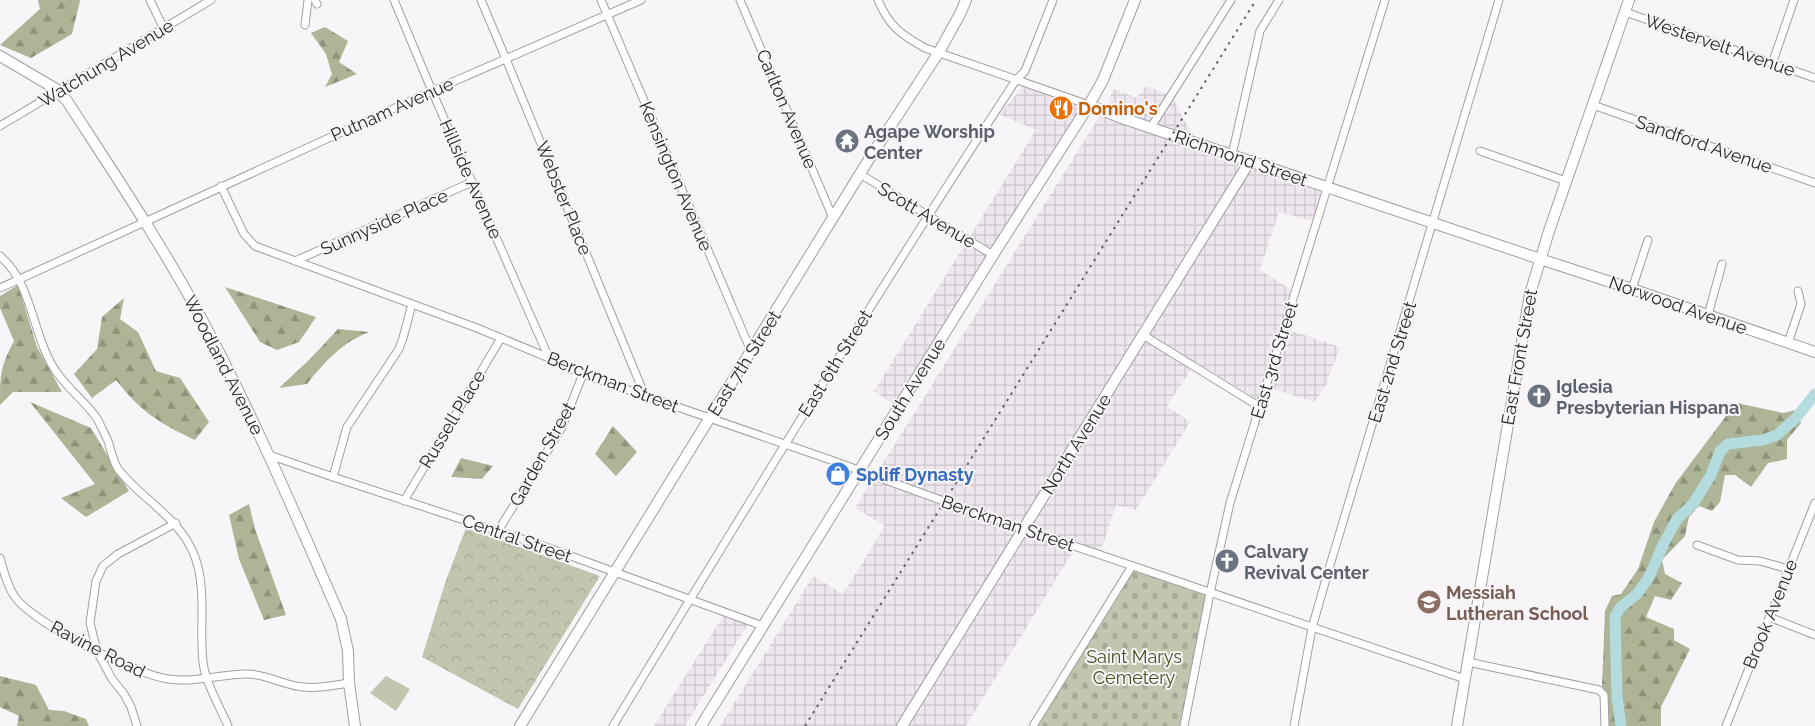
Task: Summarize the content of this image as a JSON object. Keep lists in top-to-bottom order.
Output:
{
  "streets": {
    "street": [
      "Westervelt Avenue",
      "Watchung Avenue",
      "Putnam Avenue",
      "Carlton Avenue",
      "Sandford Avenue",
      "Richmond Street",
      "Kensington Avenue",
      "Hillside Avenue",
      "Webster Place",
      "Scott Avenue",
      "Sunnyside Place",
      "Norwood Avenue",
      "East Front Street",
      "East 3rd Street",
      "East 2nd Street",
      "East 7th Street",
      "East 6th Street",
      "Woodland Avenue",
      "Berckman Street",
      "South Avenue",
      "Russell Place",
      "North Avenue",
      "Garden Street",
      "Central Street",
      "Brook Avenue",
      "Ravine Road"
    ]
  },
  "crossings": [
    ["Westervelt Avenue", "East Front Street"],
    ["Watchung Avenue", "Woodland Avenue"],
    ["Putnam Avenue", "Kensington Avenue"],
    ["Putnam Avenue", "Hillside Avenue"],
    ["Putnam Avenue", "Webster Place"],
    ["Putnam Avenue", "Woodland Avenue"],
    ["Putnam Avenue", "Berckman Street"],
    ["Carlton Avenue", "East 7th Street"],
    ["Sandford Avenue", "East Front Street"],
    ["Richmond Street", "Norwood Avenue"],
    ["Richmond Street", "East Front Street"],
    ["Richmond Street", "East 3rd Street"],
    ["Richmond Street", "East 2nd Street"],
    ["Richmond Street", "East 7th Street"],
    ["Richmond Street", "East 6th Street"],
    ["Richmond Street", "South Avenue"],
    ["Richmond Street", "North Avenue"],
    ["Kensington Avenue", "East 7th Street"],
    ["Hillside Avenue", "Sunnyside Place"],
    ["Hillside Avenue", "Berckman Street"],
    ["Webster Place", "Berckman Street"],
    ["Scott Avenue", "East 7th Street"],
    ["Scott Avenue", "East 6th Street"],
    ["Scott Avenue", "South Avenue"],
    ["Sunnyside Place", "Berckman Street"],
    ["Norwood Avenue", "East Front Street"],
    ["East Front Street", "Berckman Street"],
    ["East 3rd Street", "Berckman Street"],
    ["East 2nd Street", "Berckman Street"],
    ["East 7th Street", "Berckman Street"],
    ["East 7th Street", "Central Street"],
    ["East 6th Street", "Berckman Street"],
    ["East 6th Street", "Central Street"],
    ["Woodland Avenue", "Central Street"],
    ["Woodland Avenue", "Ravine Road"],
    ["Berckman Street", "South Avenue"],
    ["Berckman Street", "Russell Place"],
    ["Berckman Street", "North Avenue"],
    ["Berckman Street", "Garden Street"],
    ["South Avenue", "Central Street"],
    ["Russell Place", "Central Street"],
    ["Garden Street", "Central Street"]
  ],
  "parks": ["Saint Marys Cemetery"],
  "places": {
    "restaurant": ["Domino's"],
    "temple": ["Agape Worship Center"],
    "church": ["Iglesia Presbyterian Hispana", "Calvary Revival Center"],
    "shop": ["Spliff Dynasty"],
    "school or university": ["Messiah Lutheran School"]
  }
}
